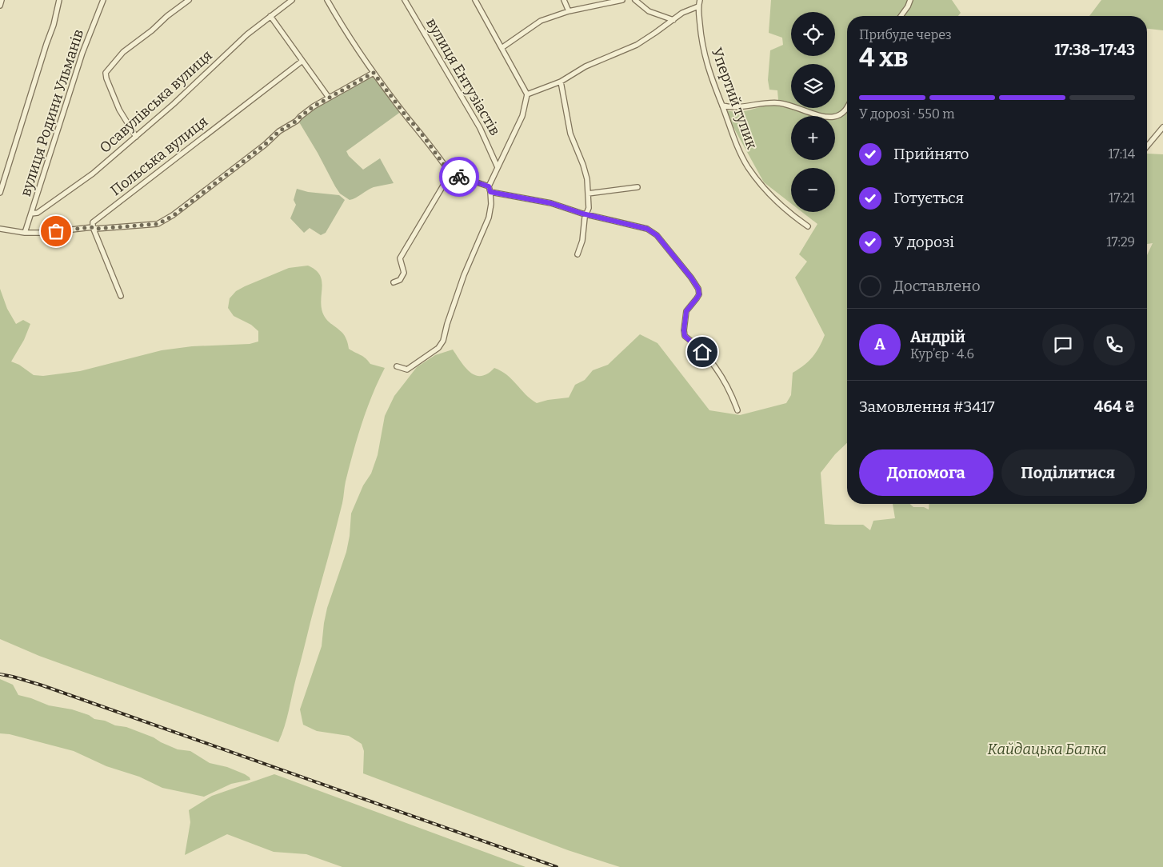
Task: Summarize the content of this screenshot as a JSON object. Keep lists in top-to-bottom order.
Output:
{
  "streets": {
    "street": [
      "вулиця Ентузіастів",
      "Упертий тупик",
      "Осавулівська вулиця",
      "вулиця Родини Ульманів",
      "Польська вулиця"
    ]
  },
  "crossings": [
    ["Осавулівська вулиця", "вулиця Родини Ульманів"]
  ],
  "parks": ["Кайдацька Балка"],
  "page": {
    "map_buttons": ["+", "−"],
    "heading": ["4 хв", "Прибуде через", "17:38–17:43"],
    "panel": [
      "Андрій",
      "Кур’єр · 4.6",
      "Замовлення #3417",
      "464 ₴"
    ],
    "bar": "У дорозі · 550 m",
    "list": [
      ["Прийнято", "17:14"],
      ["Готується", "17:21"],
      ["У дорозі", "17:29"],
      "Доставлено"
    ],
    "round": "А",
    "buttons": ["Допомога", "Поділитися"]
  }
}
